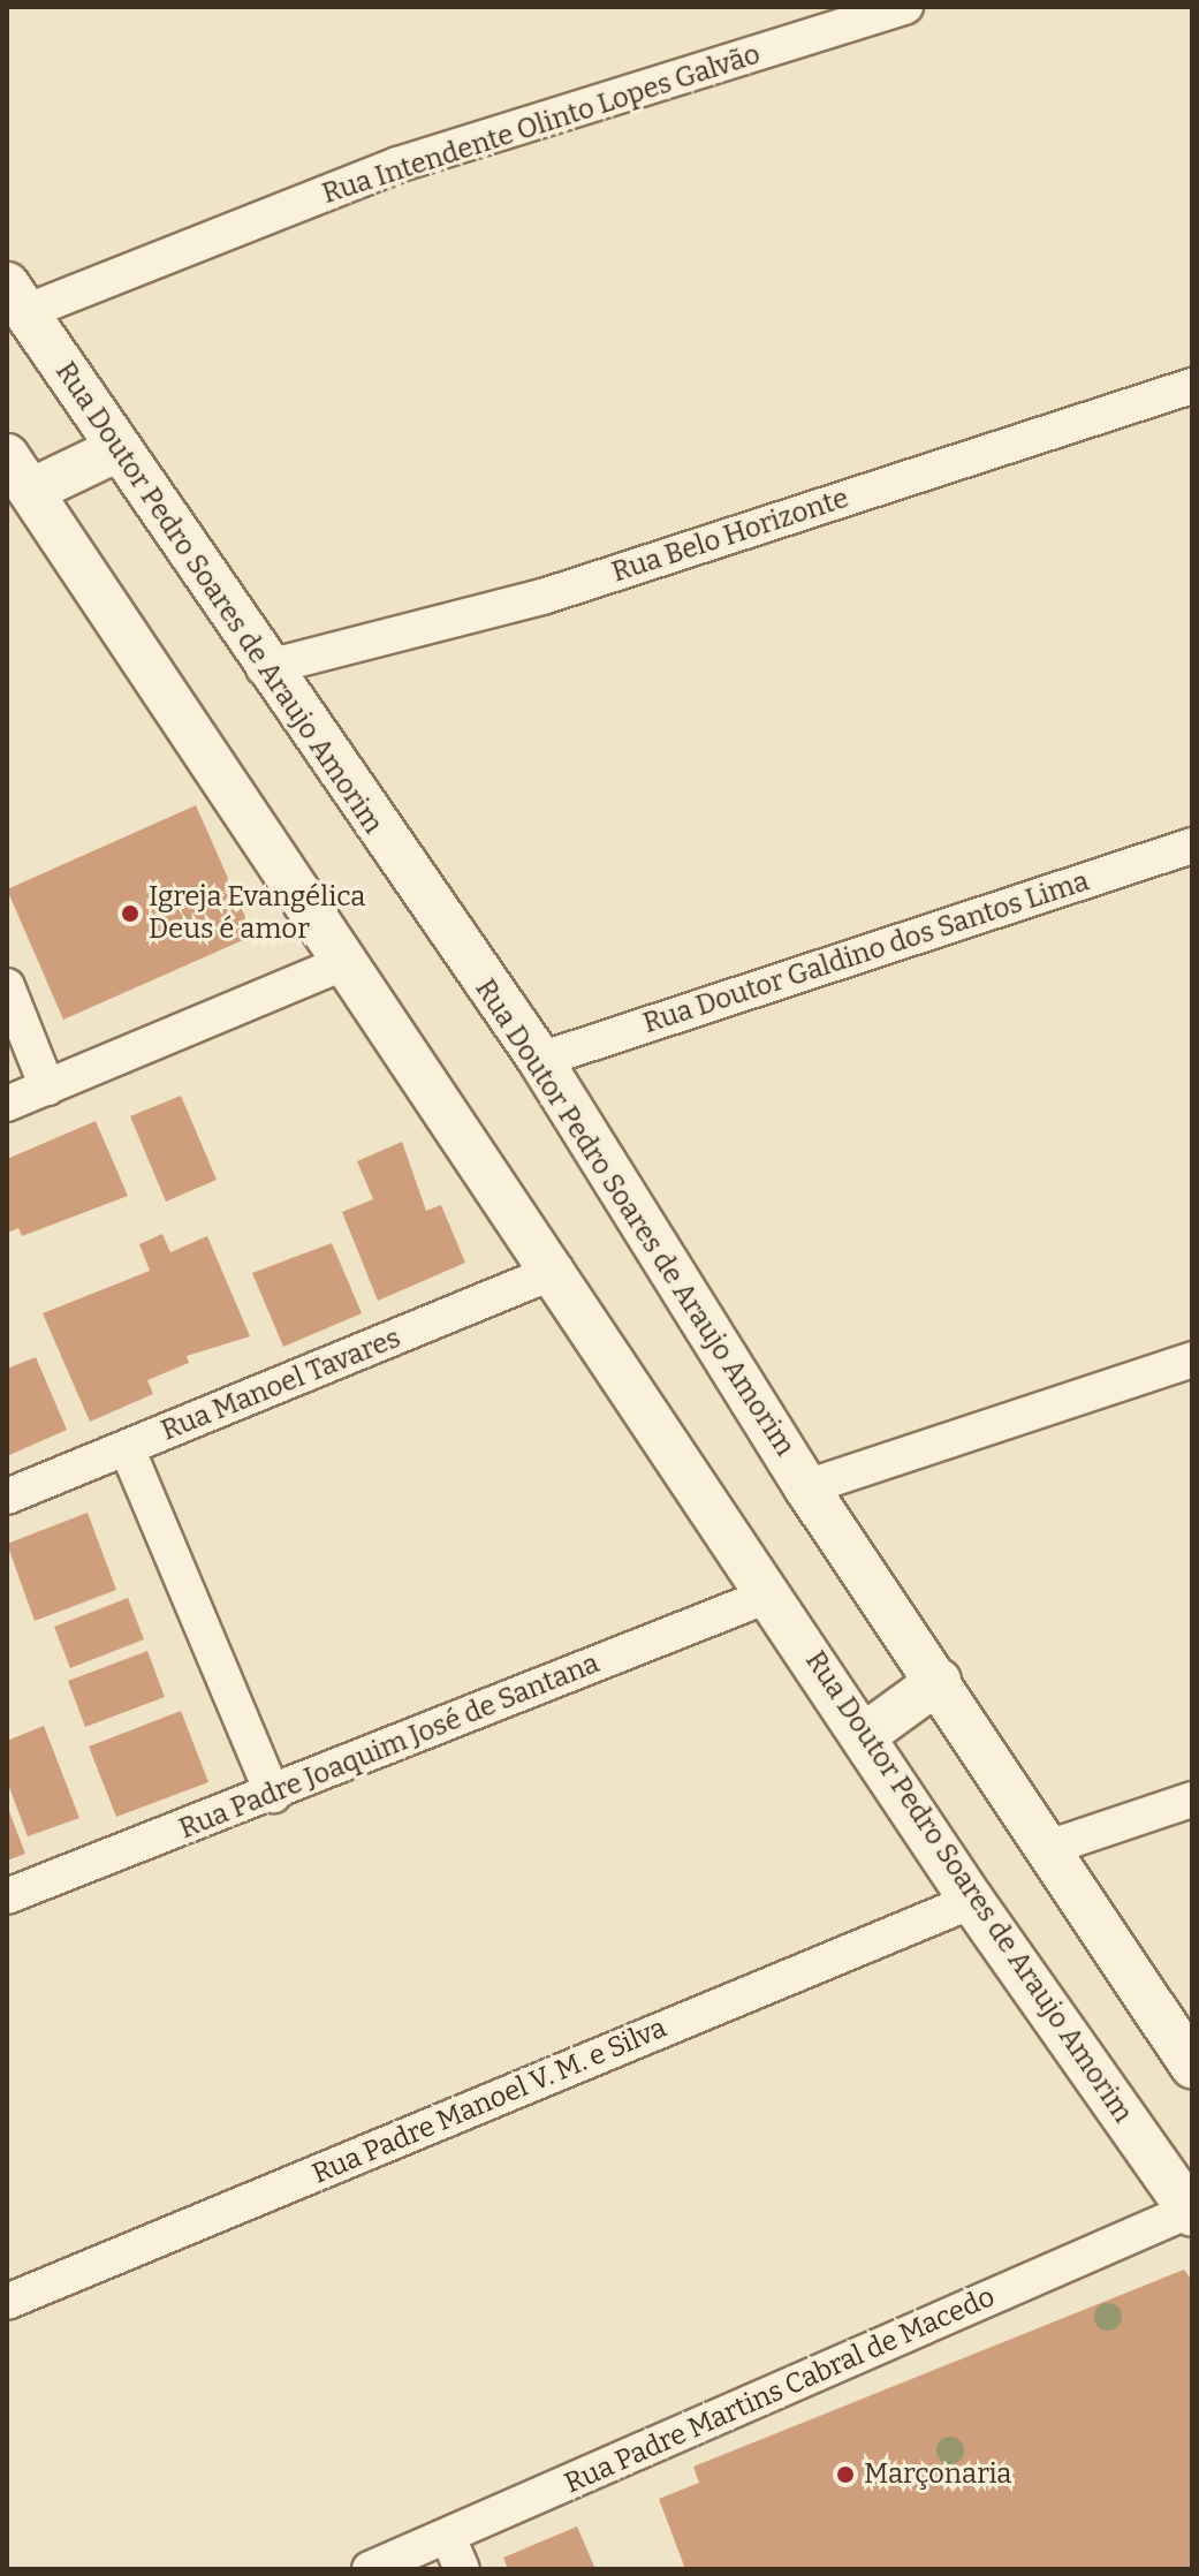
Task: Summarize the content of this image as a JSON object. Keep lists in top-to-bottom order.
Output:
{
  "streets": {
    "street": [
      "Rua Intendente Olinto Lopes Galvão",
      "Rua Belo Horizonte",
      "Rua Doutor Pedro Soares de Araujo Amorim",
      "Rua Doutor Galdino dos Santos Lima",
      "Rua Manoel Tavares",
      "Rua Padre Joaquim José de Santana",
      "Rua Padre Manoel V. M. e Silva",
      "Rua Padre Martins Cabral de Macedo"
    ]
  },
  "crossings": [
    ["Rua Intendente Olinto Lopes Galvão", "Rua Doutor Pedro Soares de Araujo Amorim"],
    ["Rua Belo Horizonte", "Rua Doutor Pedro Soares de Araujo Amorim"],
    ["Rua Doutor Pedro Soares de Araujo Amorim", "Rua Doutor Galdino dos Santos Lima"],
    ["Rua Doutor Pedro Soares de Araujo Amorim", "Rua Manoel Tavares"],
    ["Rua Doutor Pedro Soares de Araujo Amorim", "Rua Padre Joaquim José de Santana"],
    ["Rua Doutor Pedro Soares de Araujo Amorim", "Rua Padre Manoel V. M. e Silva"],
    ["Rua Doutor Pedro Soares de Araujo Amorim", "Rua Padre Martins Cabral de Macedo"]
  ],
  "places": ["Igreja Evangélica Deus é amor", "Marçonaria"]
}
